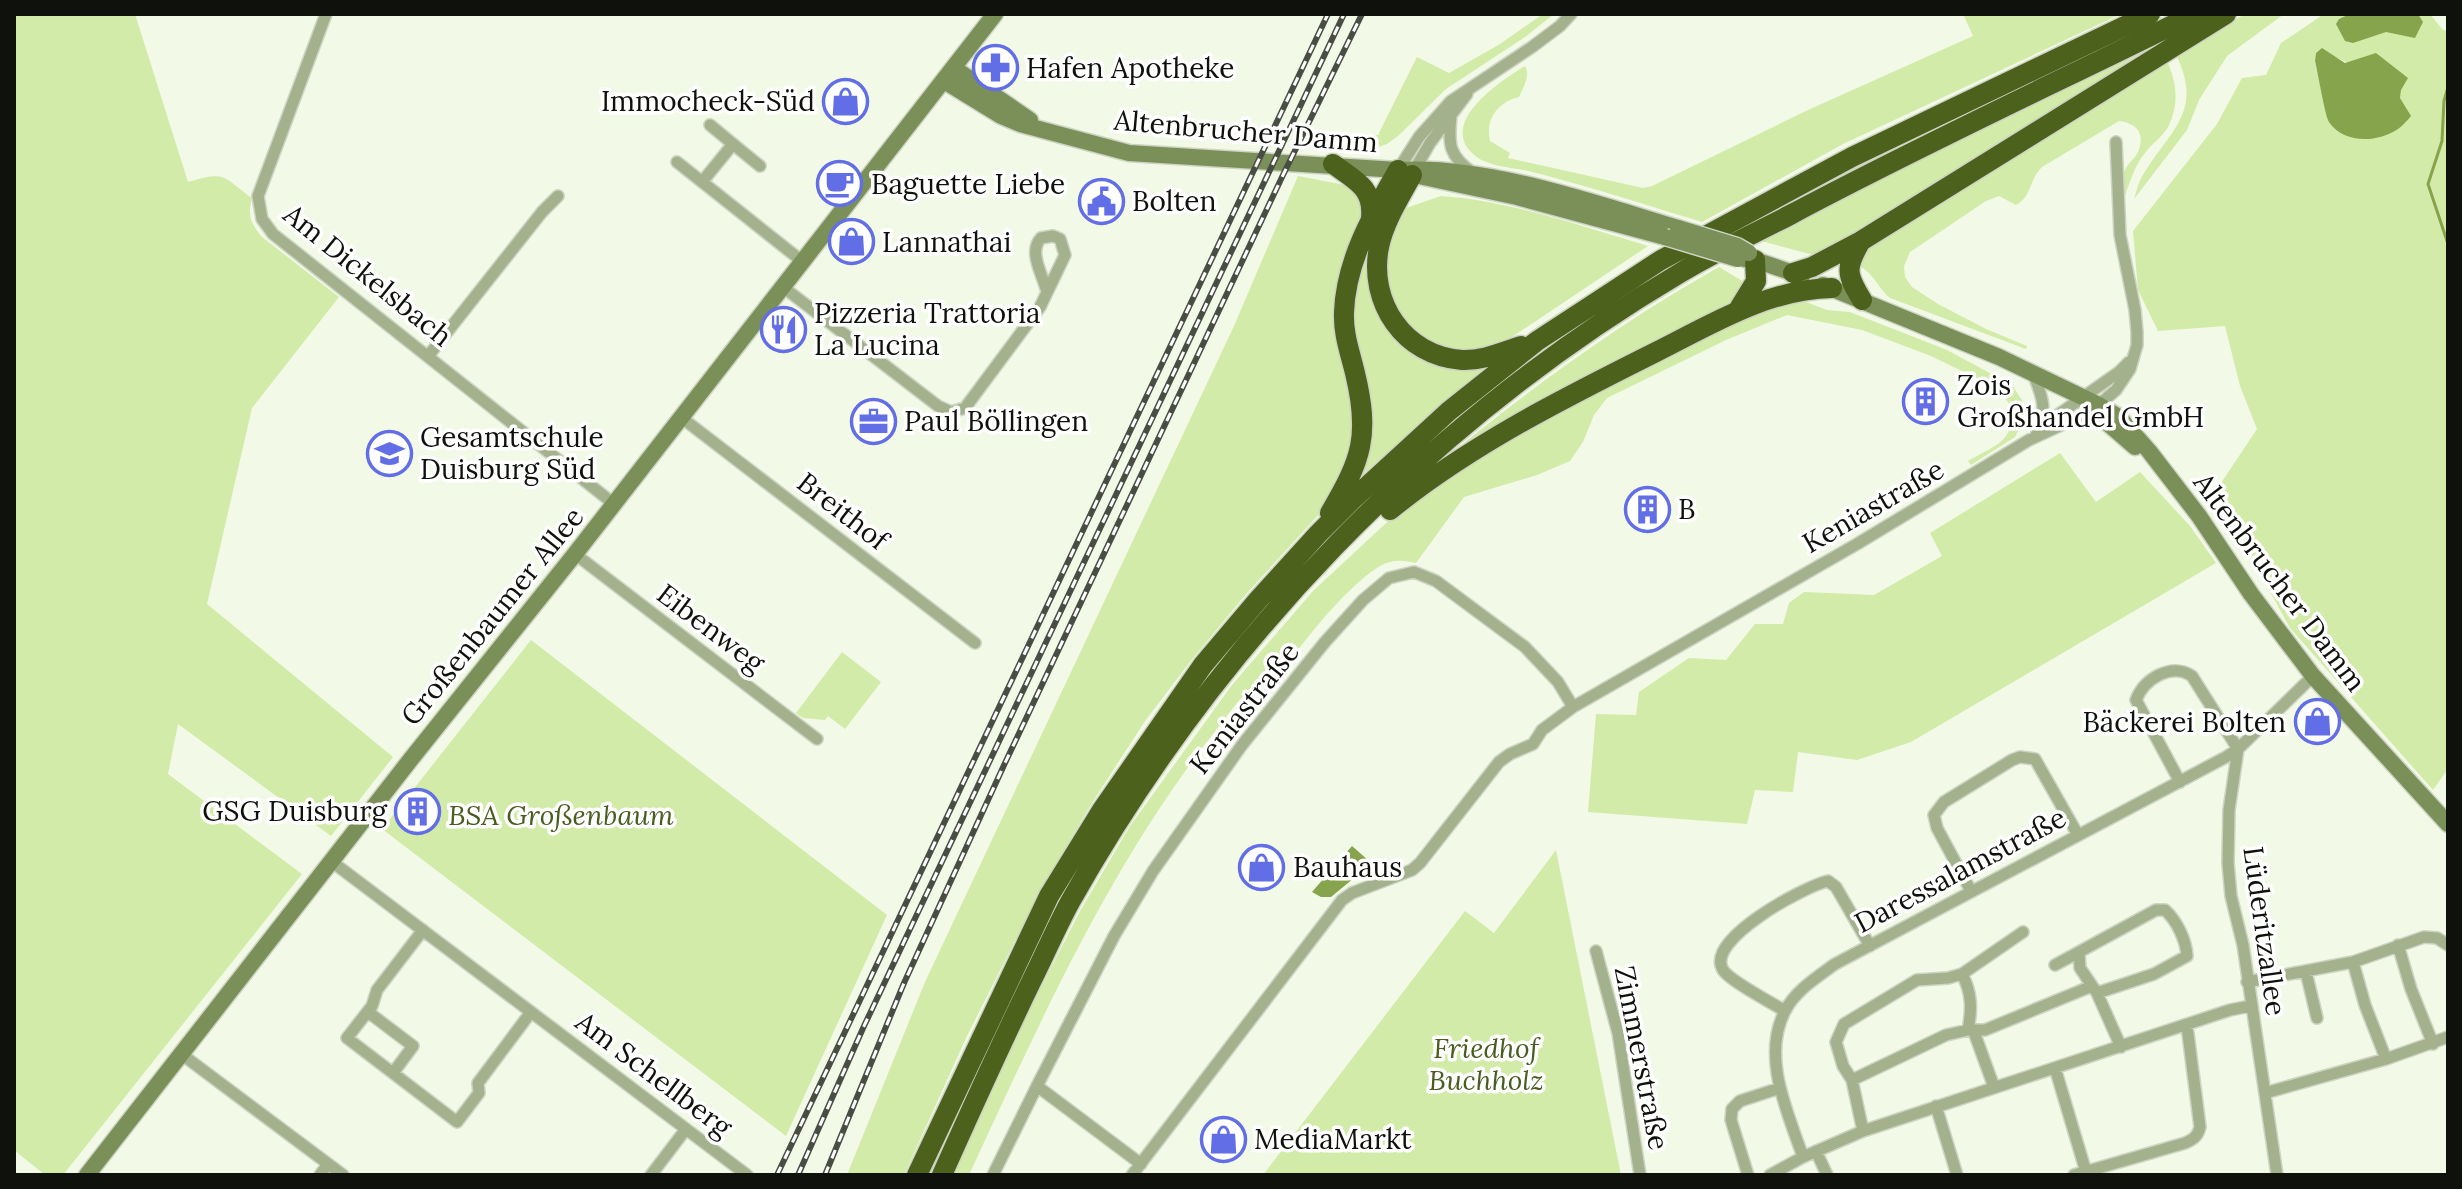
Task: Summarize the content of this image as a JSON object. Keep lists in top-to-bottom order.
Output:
{
  "streets": {
    "main road": ["Altenbrucher Damm", "Großenbaumer Allee"],
    "street": [
      "Am Dickelsbach",
      "Keniastraße",
      "Breithof",
      "Eibenweg",
      "Daressalamstraße",
      "Lüderitzallee",
      "Zimmerstraße",
      "Am Schellberg"
    ]
  },
  "crossings": [
    ["Altenbrucher Damm", "Keniastraße"],
    ["Altenbrucher Damm", "Großenbaumer Allee"],
    ["Am Dickelsbach", "Großenbaumer Allee"],
    ["Breithof", "Großenbaumer Allee"],
    ["Großenbaumer Allee", "Eibenweg"],
    ["Großenbaumer Allee", "Am Schellberg"],
    ["Daressalamstraße", "Lüderitzallee"]
  ],
  "parks": ["BSA Großenbaum", "Friedhof Buchholz"],
  "places": {
    "pharmacy": ["Hafen Apotheke"],
    "shop": [
      "Immocheck-Süd",
      "Lannathai",
      "Bäckerei Bolten",
      "Bauhaus",
      "MediaMarkt"
    ],
    "cafe": ["Baguette Liebe"],
    "public building": ["Bolten"],
    "restaurant": ["Pizzeria Trattoria La Lucina"],
    "building": ["Zois Großhandel GmbH", "B", "GSG Duisburg"],
    "office": ["Paul Böllingen"],
    "school or university": ["Gesamtschule Duisburg Süd"]
  }
}
